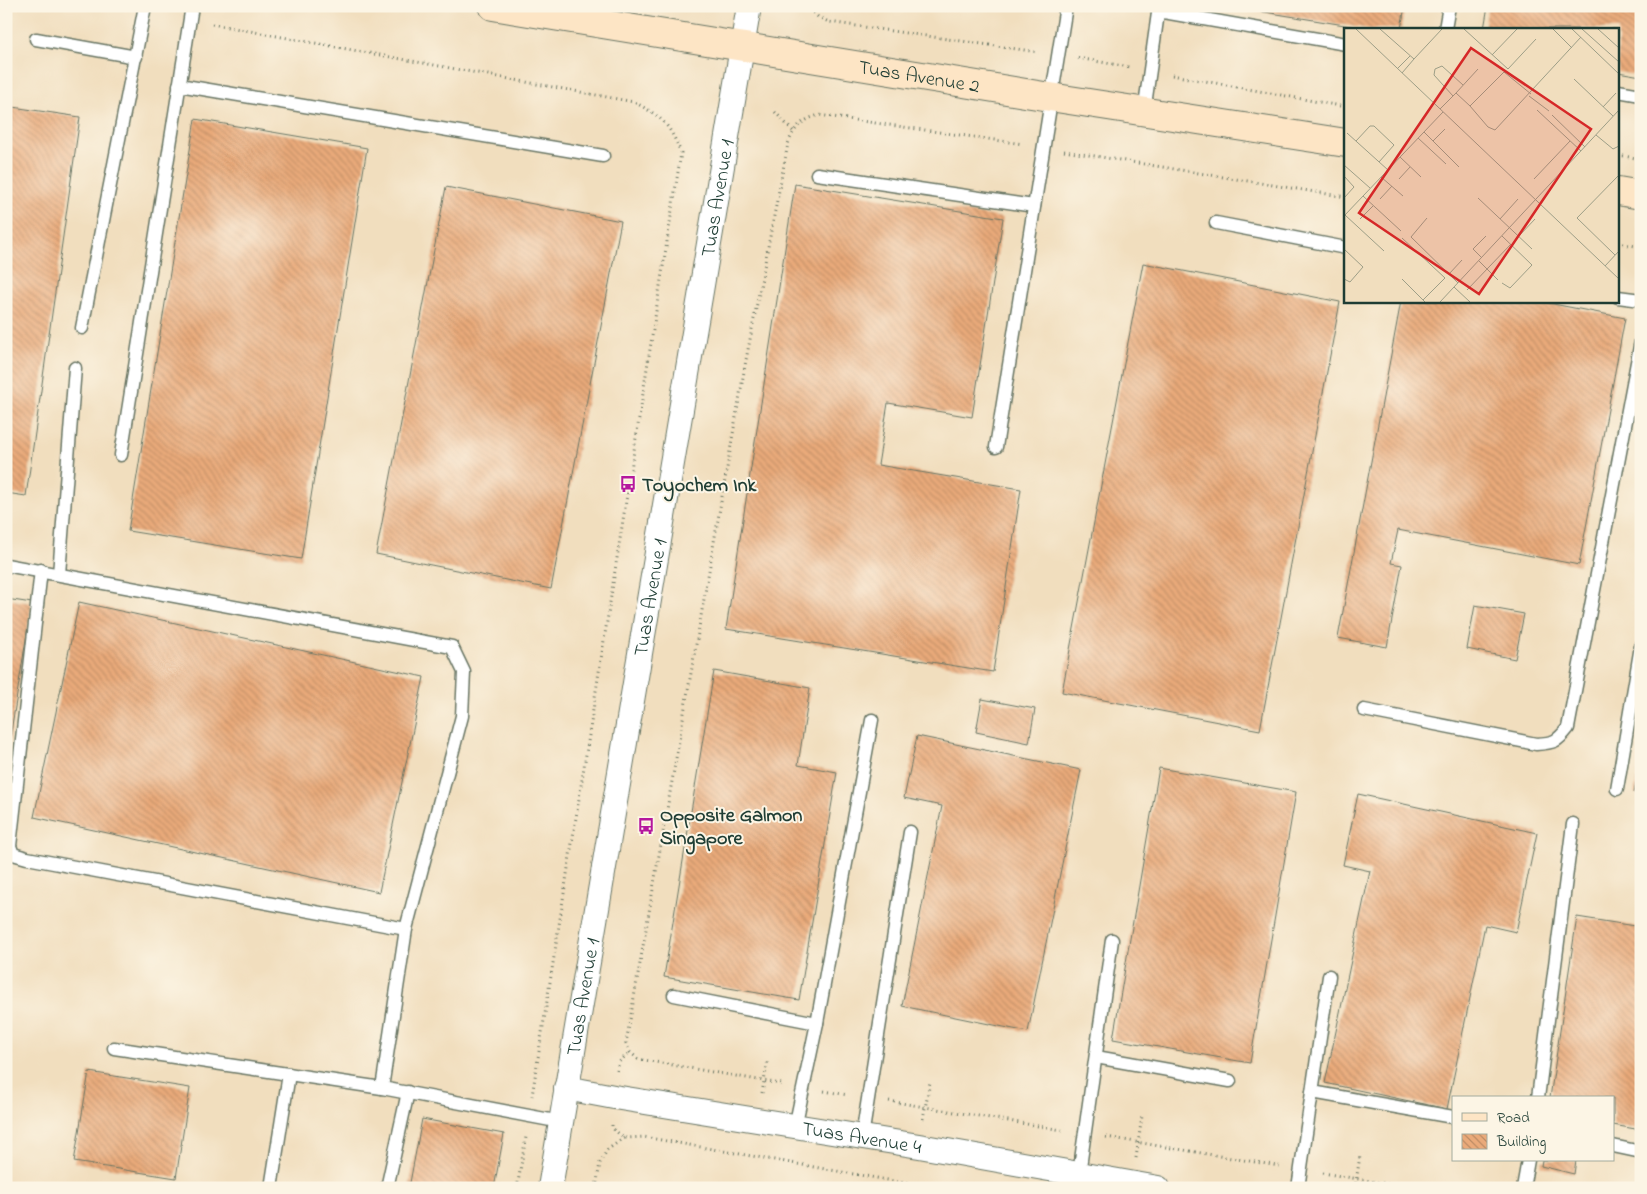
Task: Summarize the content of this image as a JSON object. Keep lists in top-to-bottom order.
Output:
{
  "streets": {
    "street": ["Tuas Avenue 2", "Tuas Avenue 1", "Tuas Avenue 4"]
  },
  "crossings": [
    ["Tuas Avenue 2", "Tuas Avenue 1"],
    ["Tuas Avenue 1", "Tuas Avenue 4"]
  ],
  "places": {
    "bus stop": ["Toyochem Ink", "Opposite Galmon Singapore"]
  },
  "legend": ["Road", "Building"]
}
